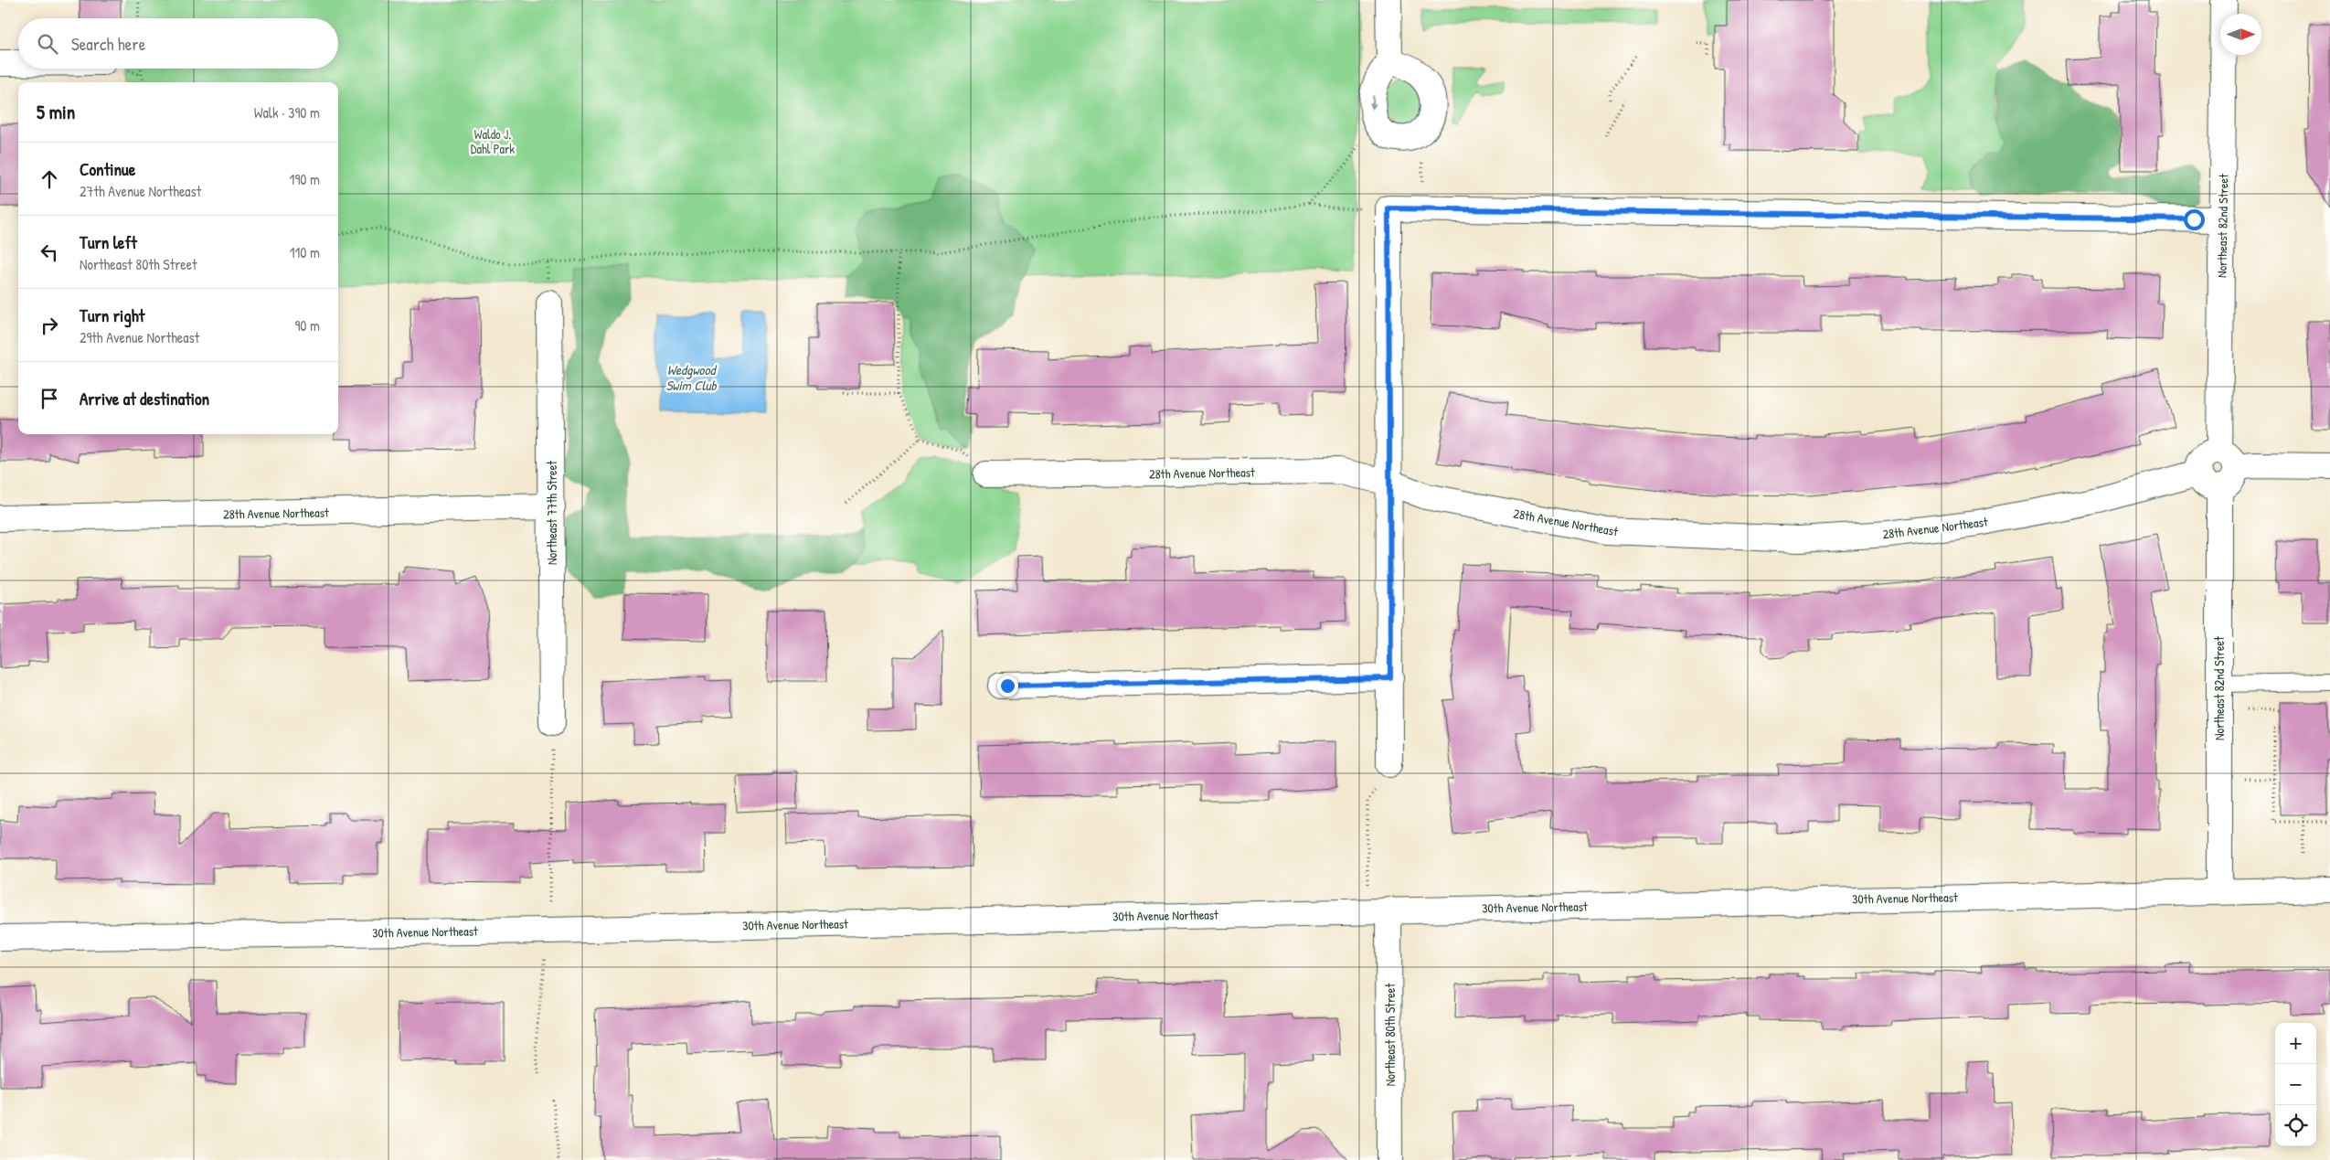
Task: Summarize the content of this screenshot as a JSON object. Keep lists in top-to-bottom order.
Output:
{
  "streets": {
    "street": [
      "Northeast 82nd Street",
      "28th Avenue Northeast",
      "Northeast 77th Street",
      "30th Avenue Northeast",
      "Northeast 80th Street"
    ]
  },
  "crossings": [
    ["Northeast 82nd Street", "28th Avenue Northeast"],
    ["Northeast 82nd Street", "30th Avenue Northeast"],
    ["28th Avenue Northeast", "Northeast 77th Street"],
    ["30th Avenue Northeast", "Northeast 80th Street"]
  ],
  "water": ["Wedgwood Swim Club"],
  "parks": ["Waldo J. Dahl Park"],
  "north": "right",
  "page": {
    "search": "Search here",
    "heading": ["5 min", "Walk · 390 m"],
    "list": [
      ["Continue", "27th Avenue Northeast", "190 m"],
      ["Turn left", "Northeast 80th Street", "110 m"],
      ["Turn right", "29th Avenue Northeast", "90 m"],
      "Arrive at destination"
    ],
    "map_buttons": ["+", "−"]
  }
}
